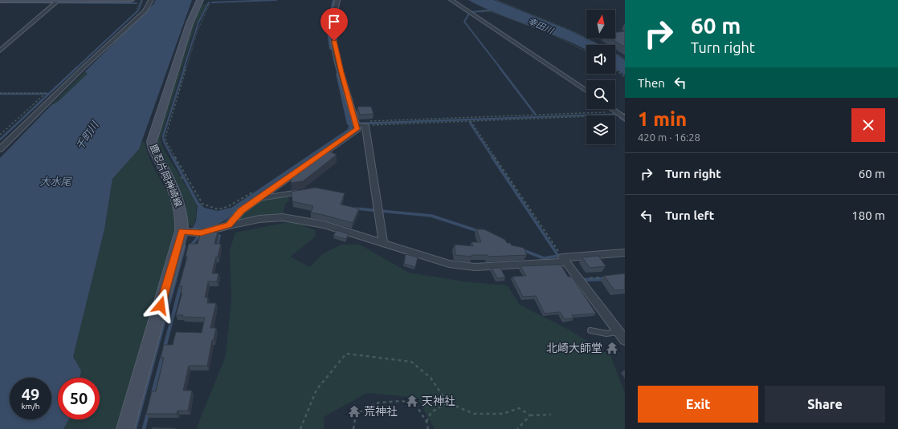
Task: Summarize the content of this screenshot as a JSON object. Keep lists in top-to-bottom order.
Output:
{
  "streets": {
    "main road": ["鹿忍片岡神崎線"]
  },
  "water": ["幸田川", "千町川", "大水尾"],
  "places": {
    "temple": ["北崎大師堂", "天神社", "荒神社"]
  },
  "north": "top",
  "page": {
    "turn": ["60 m", "Turn right"],
    "then": "Then",
    "heading": ["1 min", "420 m · 16:28"],
    "list": [
      {
        "name": "Turn right",
        "value": "60 m"
      },
      {
        "name": "Turn left",
        "value": "180 m"
      }
    ],
    "speed": "49 km/h",
    "limit": "50",
    "buttons": ["Exit", "Share"]
  }
}
